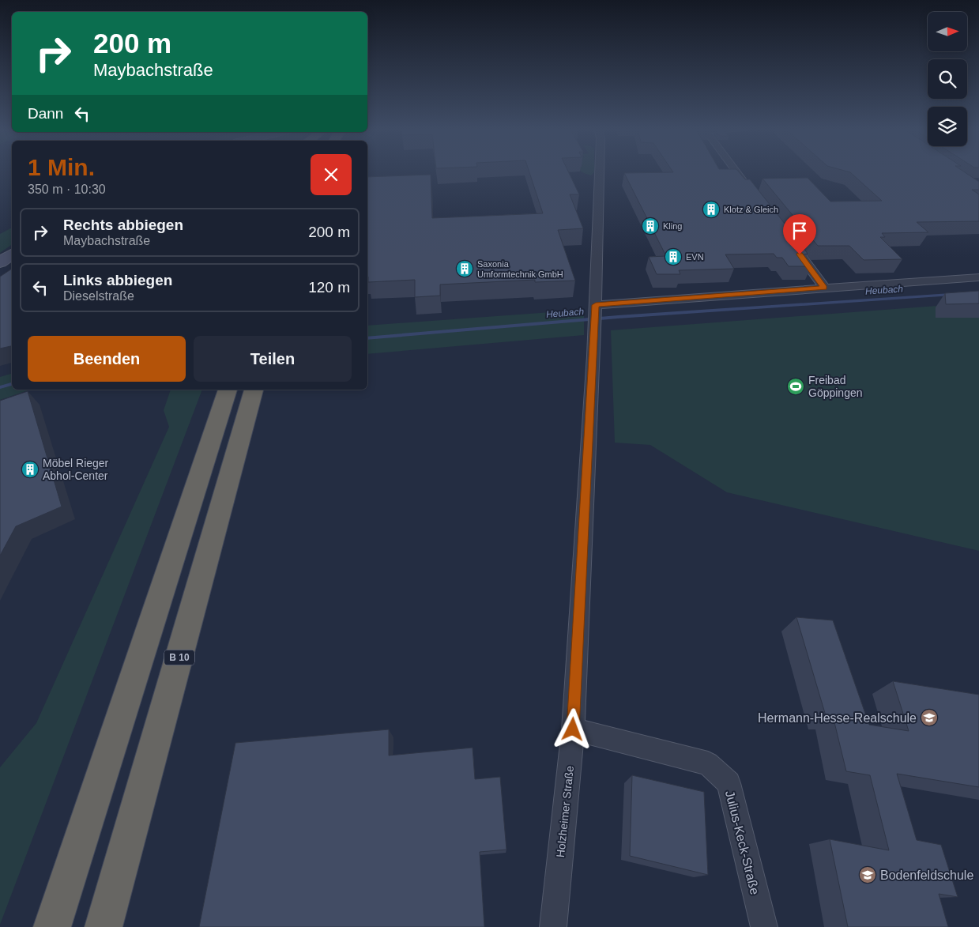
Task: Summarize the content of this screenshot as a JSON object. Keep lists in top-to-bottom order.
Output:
{
  "streets": {
    "highway": ["B 10"],
    "street": ["Holzheimer Straße", "Julius-Keck-Straße"]
  },
  "crossings": [
    ["Holzheimer Straße", "Julius-Keck-Straße"]
  ],
  "water": ["Heubach"],
  "places": {
    "building": [
      "Klotz & Gleich",
      "Kling",
      "EVN",
      "Saxonia Umformtechnik GmbH",
      "Möbel Rieger Abhol-Center"
    ],
    "sports": ["Freibad Göppingen"],
    "school or university": ["Hermann-Hesse-Realschule", "Bodenfeldschule"]
  },
  "north": "right",
  "page": {
    "turn": ["200 m", "Maybachstraße"],
    "then": "Dann",
    "heading": ["1 Min.", "350 m · 10:30"],
    "list": [
      {
        "name": "Rechts abbiegen",
        "note": "Maybachstraße",
        "value": "200 m"
      },
      {
        "name": "Links abbiegen",
        "note": "Dieselstraße",
        "value": "120 m"
      }
    ],
    "buttons": ["Beenden", "Teilen"]
  }
}
